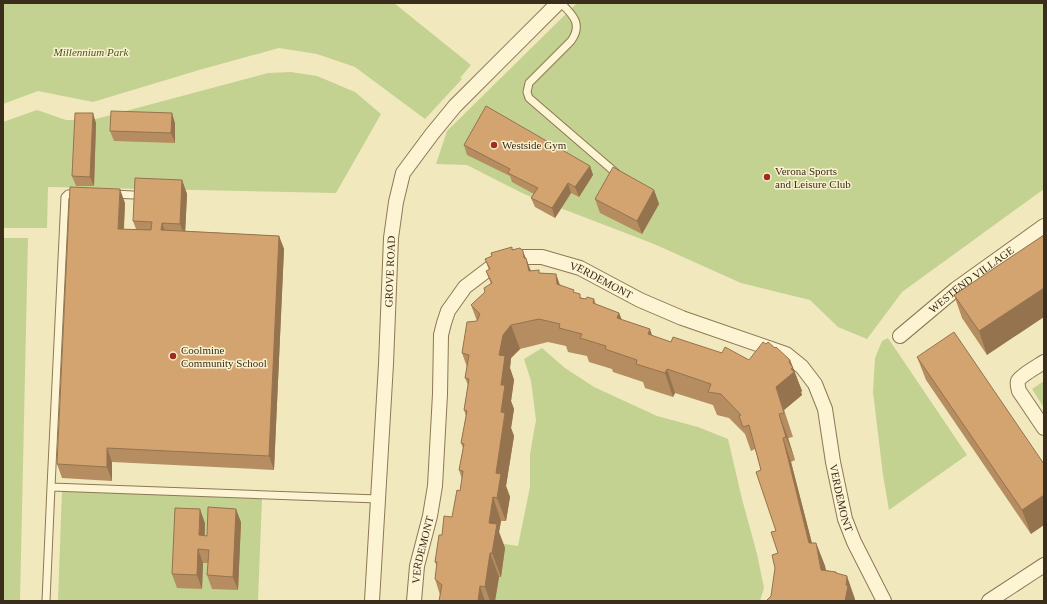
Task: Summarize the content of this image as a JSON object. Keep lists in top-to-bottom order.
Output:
{
  "streets": {
    "street": ["GROVE ROAD", "VERDEMONT", "WESTEND VILLAGE"]
  },
  "parks": ["Millennium Park"],
  "places": ["Westside Gym", "Verona Sports and Leisure Club", "Coolmine Community School"]
}
